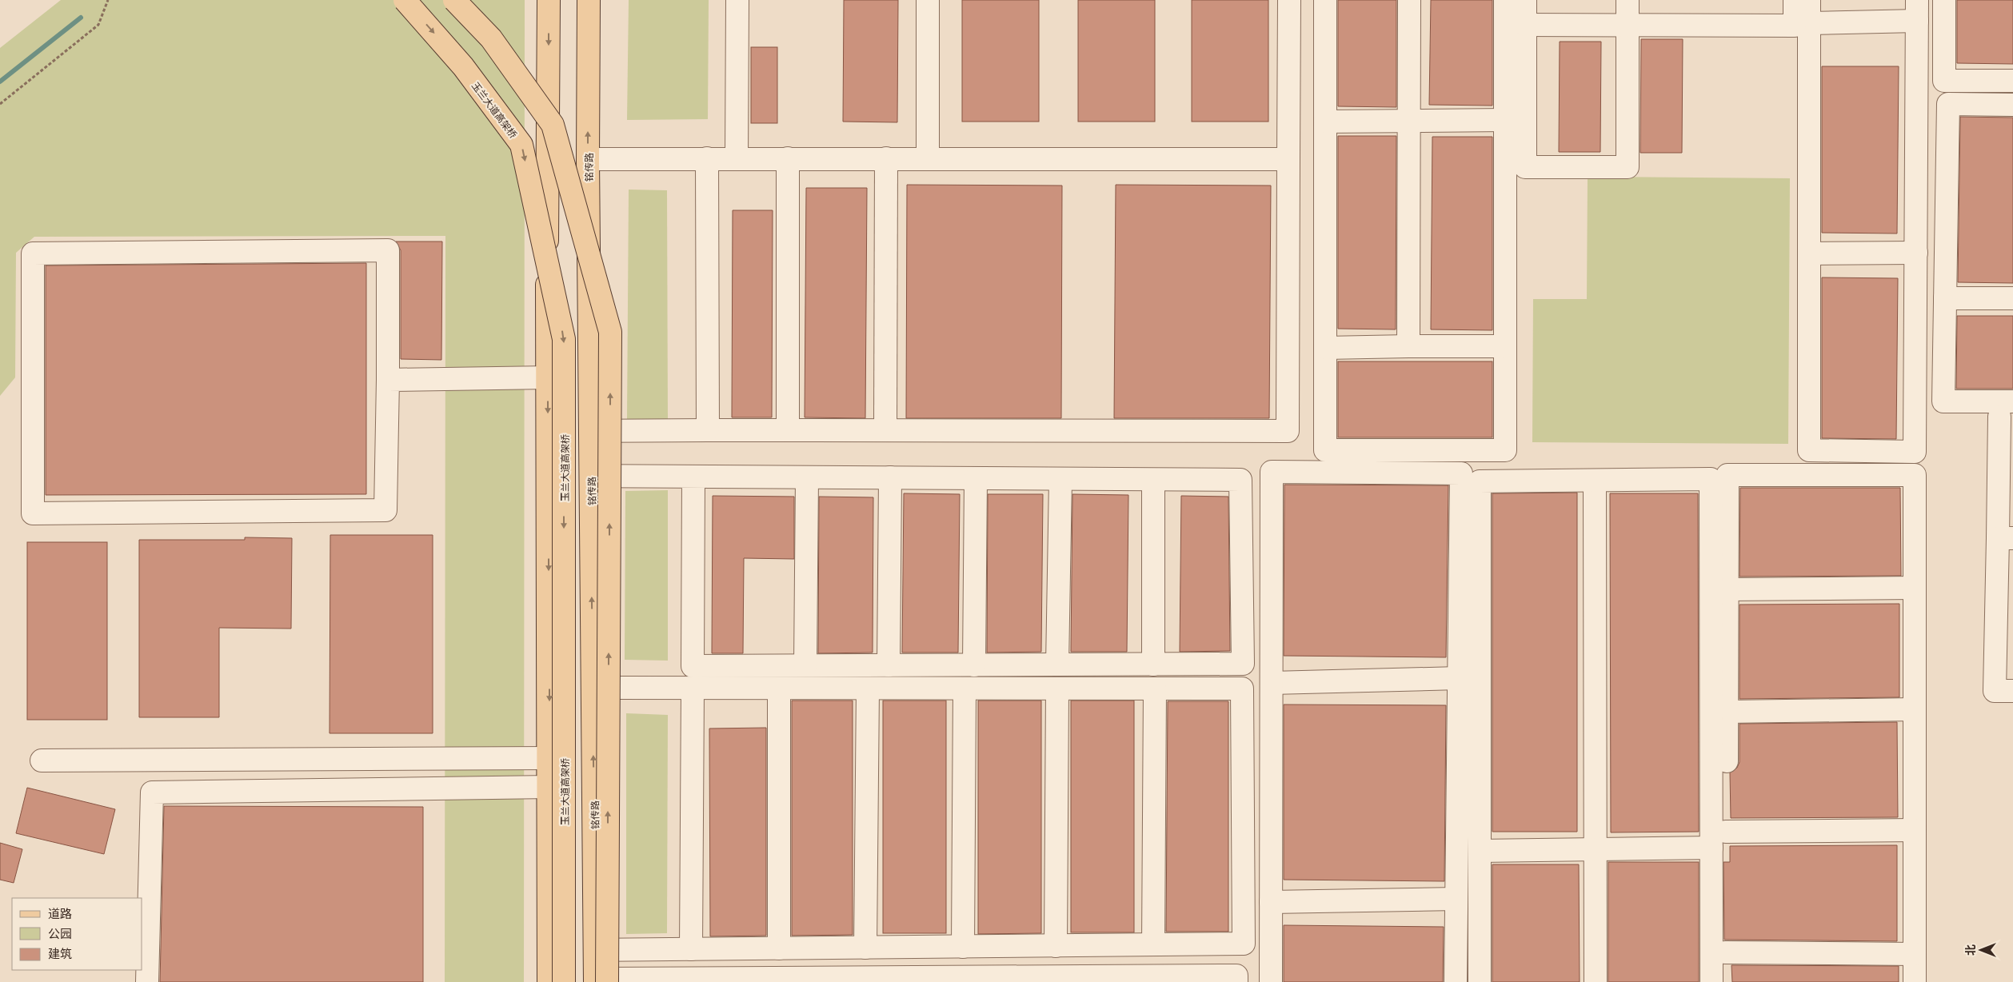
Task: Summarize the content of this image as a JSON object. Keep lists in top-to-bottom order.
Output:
{
  "streets": {
    "main road": ["玉兰大道高架桥", "铭传路"]
  },
  "legend": ["道路", "公园", "建筑"],
  "north": "left"
}
